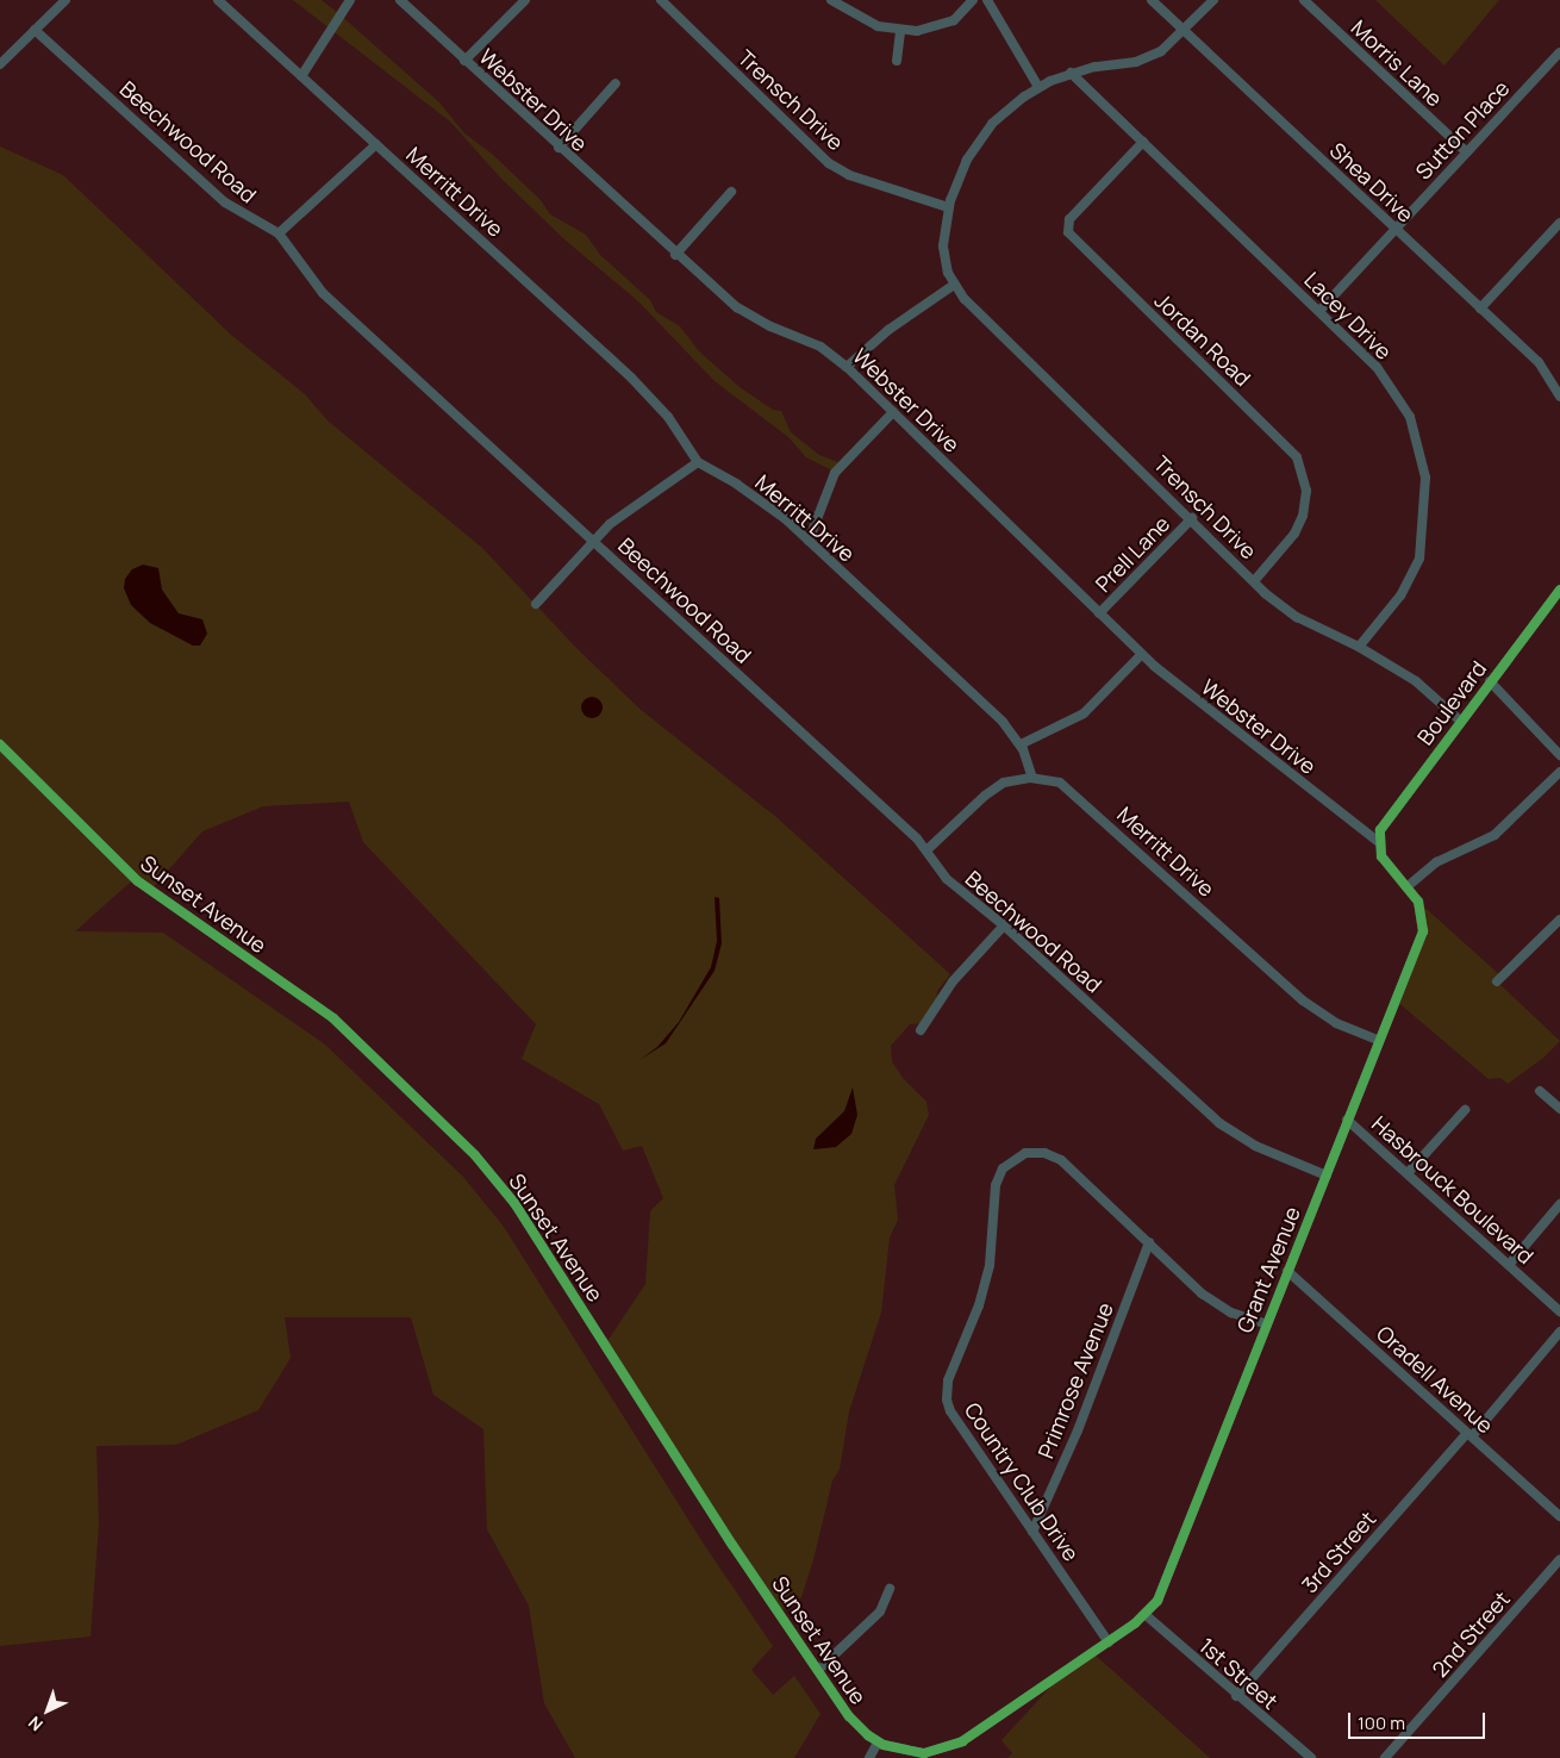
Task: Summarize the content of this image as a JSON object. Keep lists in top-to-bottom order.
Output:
{
  "streets": {
    "street": [
      "Morris Lane",
      "Webster Drive",
      "Trensch Drive",
      "Sutton Place",
      "Beechwood Road",
      "Shea Drive",
      "Merritt Drive",
      "Lacey Drive",
      "Jordan Road",
      "Prell Lane",
      "Boulevard",
      "Sunset Avenue",
      "Hasbrouck Boulevard",
      "Grant Avenue",
      "Oradell Avenue",
      "Primrose Avenue",
      "Country Club Drive",
      "3rd Street",
      "2nd Street",
      "1st Street"
    ]
  },
  "crossings": [
    ["Morris Lane", "Sutton Place"],
    ["Webster Drive", "Prell Lane"],
    ["Webster Drive", "Boulevard"],
    ["Webster Drive", "Grant Avenue"],
    ["Trensch Drive", "Lacey Drive"],
    ["Trensch Drive", "Jordan Road"],
    ["Trensch Drive", "Prell Lane"],
    ["Trensch Drive", "Boulevard"],
    ["Sutton Place", "Shea Drive"],
    ["Sutton Place", "Lacey Drive"],
    ["Beechwood Road", "Grant Avenue"],
    ["Merritt Drive", "Grant Avenue"],
    ["Lacey Drive", "Jordan Road"],
    ["Boulevard", "Grant Avenue"],
    ["Sunset Avenue", "Grant Avenue"],
    ["Hasbrouck Boulevard", "Grant Avenue"],
    ["Grant Avenue", "Oradell Avenue"],
    ["Grant Avenue", "Country Club Drive"],
    ["Grant Avenue", "1st Street"],
    ["Oradell Avenue", "3rd Street"],
    ["Primrose Avenue", "Country Club Drive"],
    ["3rd Street", "1st Street"]
  ],
  "scale_bar": "100 m",
  "north": "bottom left"
}
